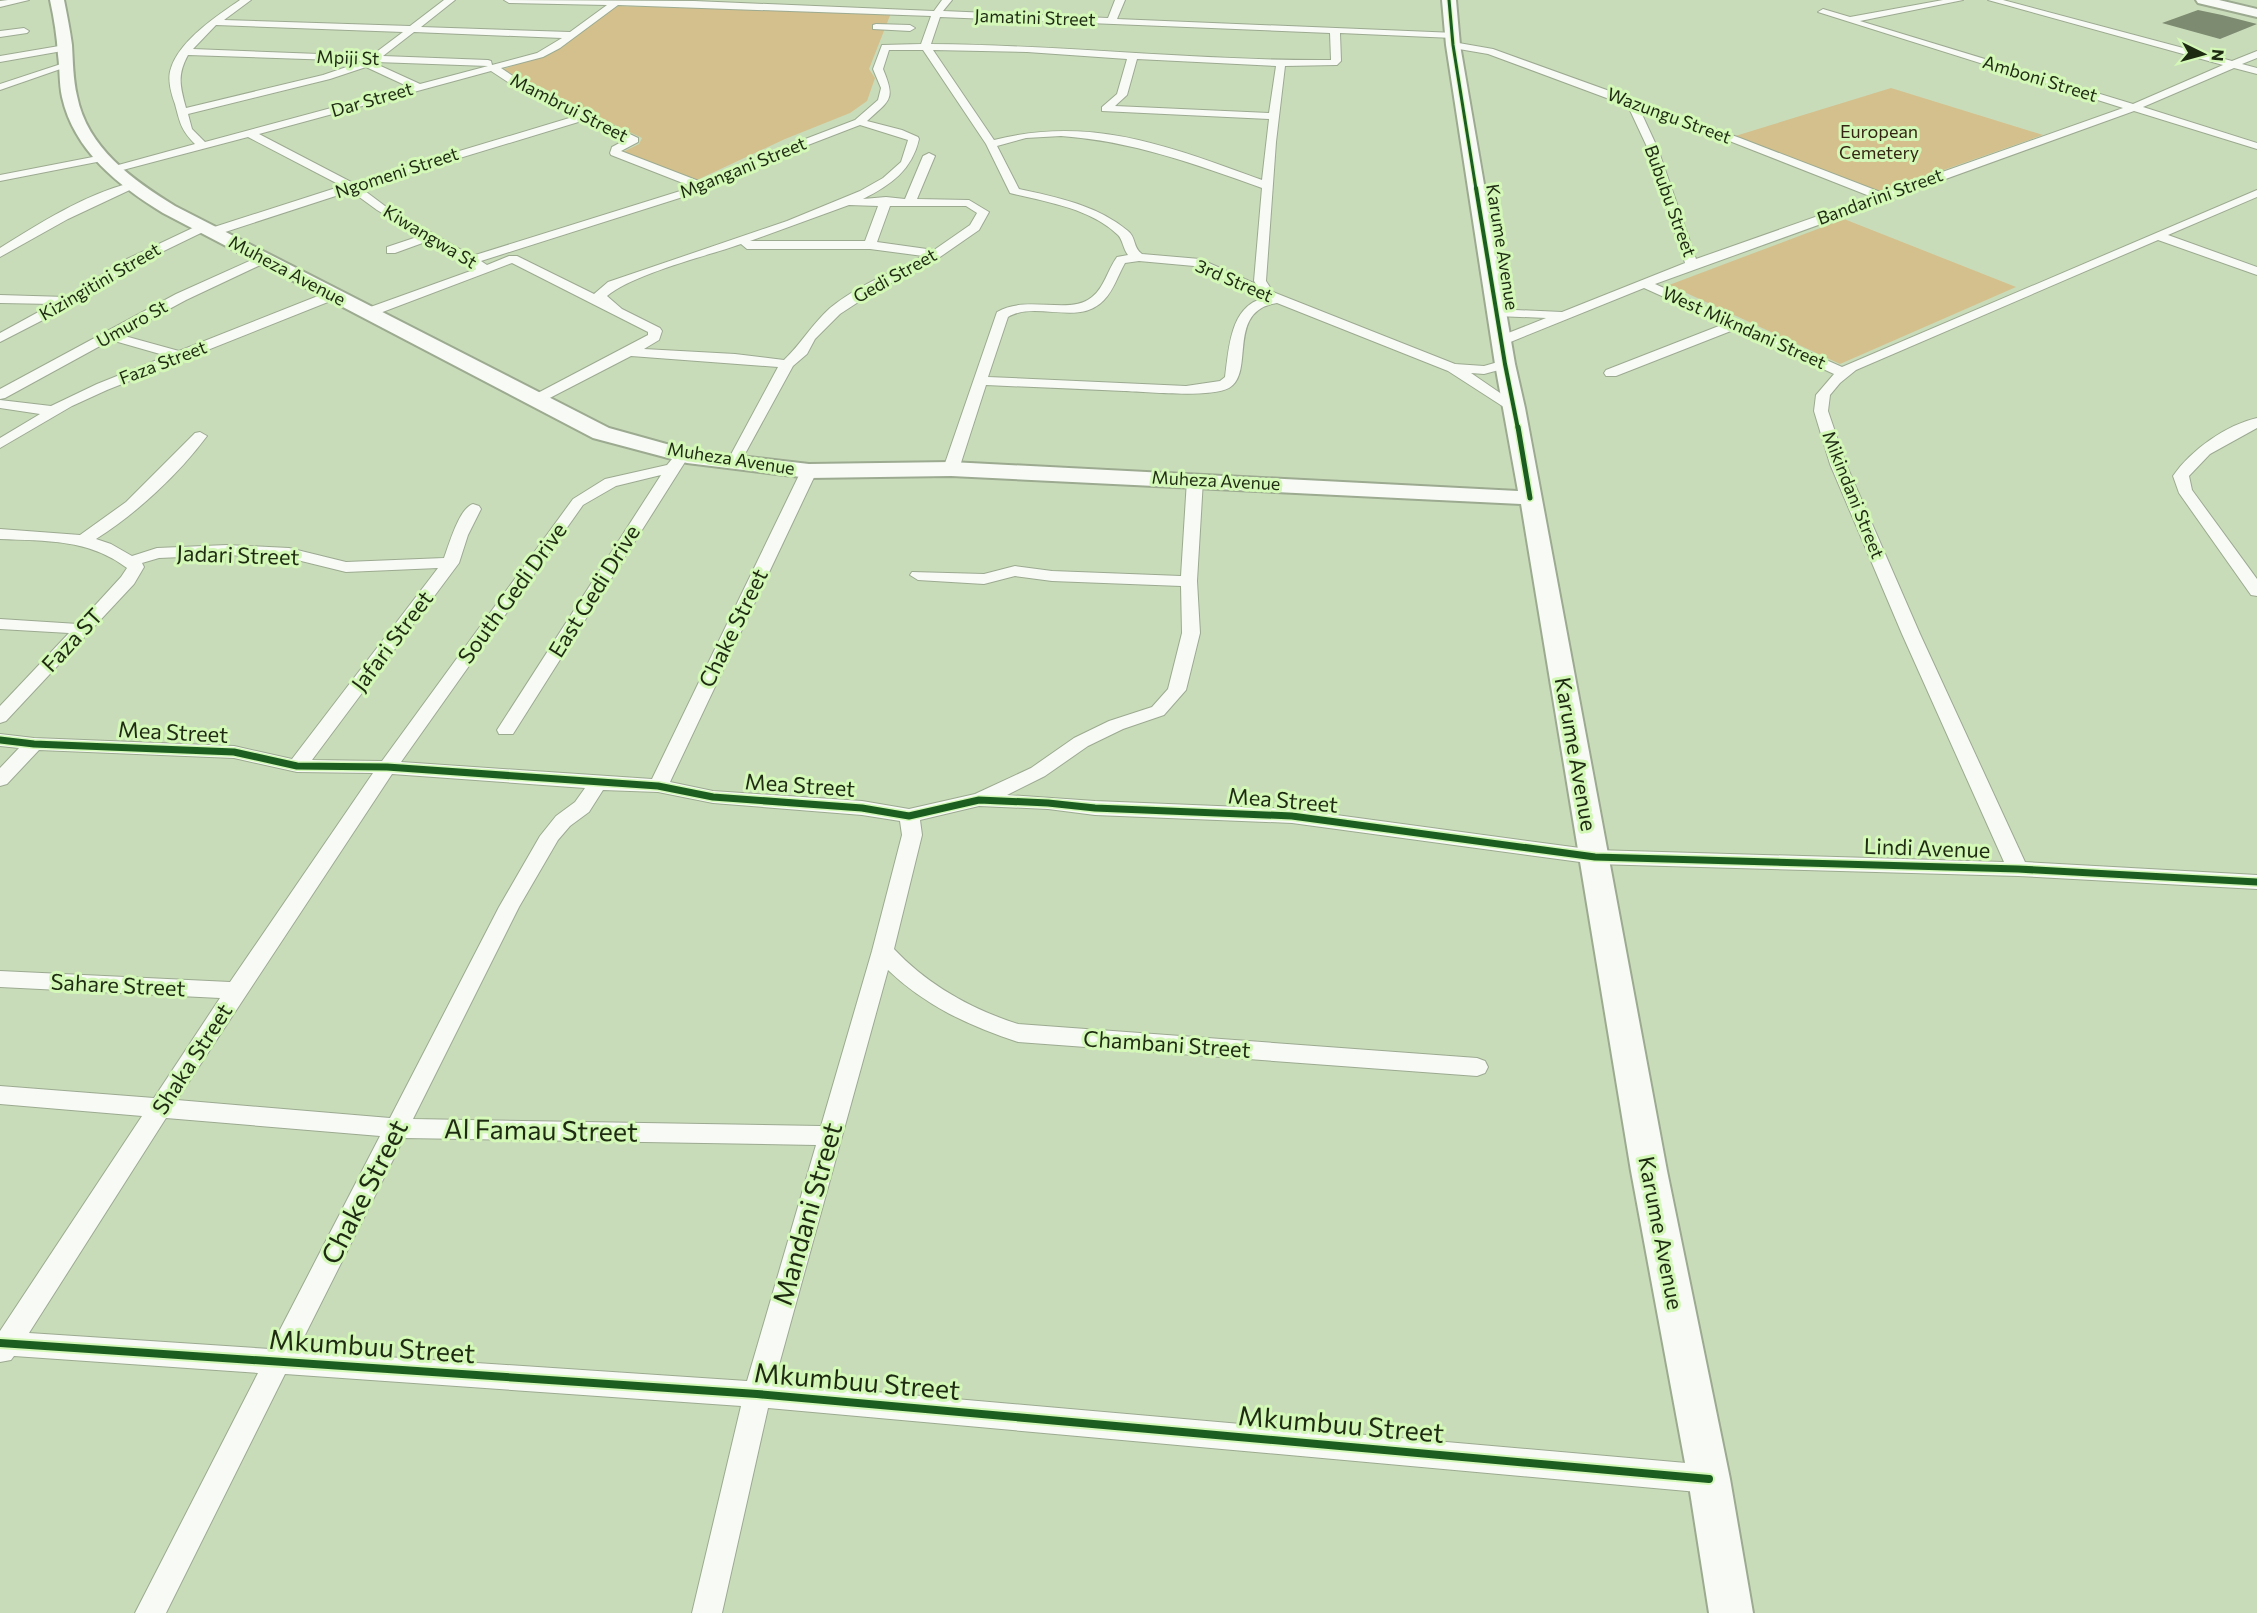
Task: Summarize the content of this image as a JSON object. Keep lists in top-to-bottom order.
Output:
{
  "streets": {
    "street": [
      "Jamatini Street",
      "Mpiji St",
      "Amboni Street",
      "Dar Street",
      "Mambrui Street",
      "Wazungu Street",
      "Mgangani Street",
      "Ngomeni Street",
      "Bandarini Street",
      "Bububu Street",
      "Kiwangwa St",
      "Karume Avenue",
      "Muheza Avenue",
      "Gedi Street",
      "3rd Street",
      "Kizingitini Street",
      "Umuro St",
      "West Mikndani Street",
      "Faza Street",
      "Mikindani Street",
      "Jadari Street",
      "East Gedi Drive",
      "South Gedi Drive",
      "Chake Street",
      "Faza ST",
      "Jafari Street",
      "Mea Street",
      "Lindi Avenue",
      "Sahare Street",
      "Chambani Street",
      "Shaka Street",
      "Al Famau Street",
      "Mandani Street",
      "Mkumbuu Street"
    ]
  },
  "crossings": [
    ["Jamatini Street", "Dar Street"],
    ["Jamatini Street", "Wazungu Street"],
    ["Jamatini Street", "Karume Avenue"],
    ["Mpiji St", "Dar Street"],
    ["Amboni Street", "Bandarini Street"],
    ["Dar Street", "Mambrui Street"],
    ["Dar Street", "Kiwangwa St"],
    ["Dar Street", "Muheza Avenue"],
    ["Mambrui Street", "Mgangani Street"],
    ["Mambrui Street", "Ngomeni Street"],
    ["Wazungu Street", "Bandarini Street"],
    ["Wazungu Street", "Bububu Street"],
    ["Wazungu Street", "Karume Avenue"],
    ["Mgangani Street", "Kiwangwa St"],
    ["Ngomeni Street", "Kiwangwa St"],
    ["Ngomeni Street", "Muheza Avenue"],
    ["Ngomeni Street", "Kizingitini Street"],
    ["Bandarini Street", "Bububu Street"],
    ["Bandarini Street", "Karume Avenue"],
    ["Bandarini Street", "West Mikndani Street"],
    ["Karume Avenue", "Muheza Avenue"],
    ["Karume Avenue", "3rd Street"],
    ["Karume Avenue", "Mea Street"],
    ["Karume Avenue", "Lindi Avenue"],
    ["Karume Avenue", "Mkumbuu Street"],
    ["Muheza Avenue", "Gedi Street"],
    ["Muheza Avenue", "Kizingitini Street"],
    ["Muheza Avenue", "Umuro St"],
    ["Muheza Avenue", "Faza Street"],
    ["Muheza Avenue", "East Gedi Drive"],
    ["Muheza Avenue", "South Gedi Drive"],
    ["Muheza Avenue", "Chake Street"],
    ["West Mikndani Street", "Mikindani Street"],
    ["Mikindani Street", "Lindi Avenue"],
    ["Jadari Street", "Faza ST"],
    ["Jadari Street", "Jafari Street"],
    ["East Gedi Drive", "South Gedi Drive"],
    ["South Gedi Drive", "Mea Street"],
    ["South Gedi Drive", "Shaka Street"],
    ["Chake Street", "Mea Street"],
    ["Chake Street", "Al Famau Street"],
    ["Chake Street", "Mkumbuu Street"],
    ["Jafari Street", "Mea Street"],
    ["Mea Street", "Lindi Avenue"],
    ["Mea Street", "Shaka Street"],
    ["Mea Street", "Mandani Street"],
    ["Sahare Street", "Shaka Street"],
    ["Chambani Street", "Mandani Street"],
    ["Shaka Street", "Al Famau Street"],
    ["Shaka Street", "Mkumbuu Street"],
    ["Al Famau Street", "Mandani Street"],
    ["Mandani Street", "Mkumbuu Street"]
  ],
  "parks": ["European Cemetery"],
  "north": "right"
}
